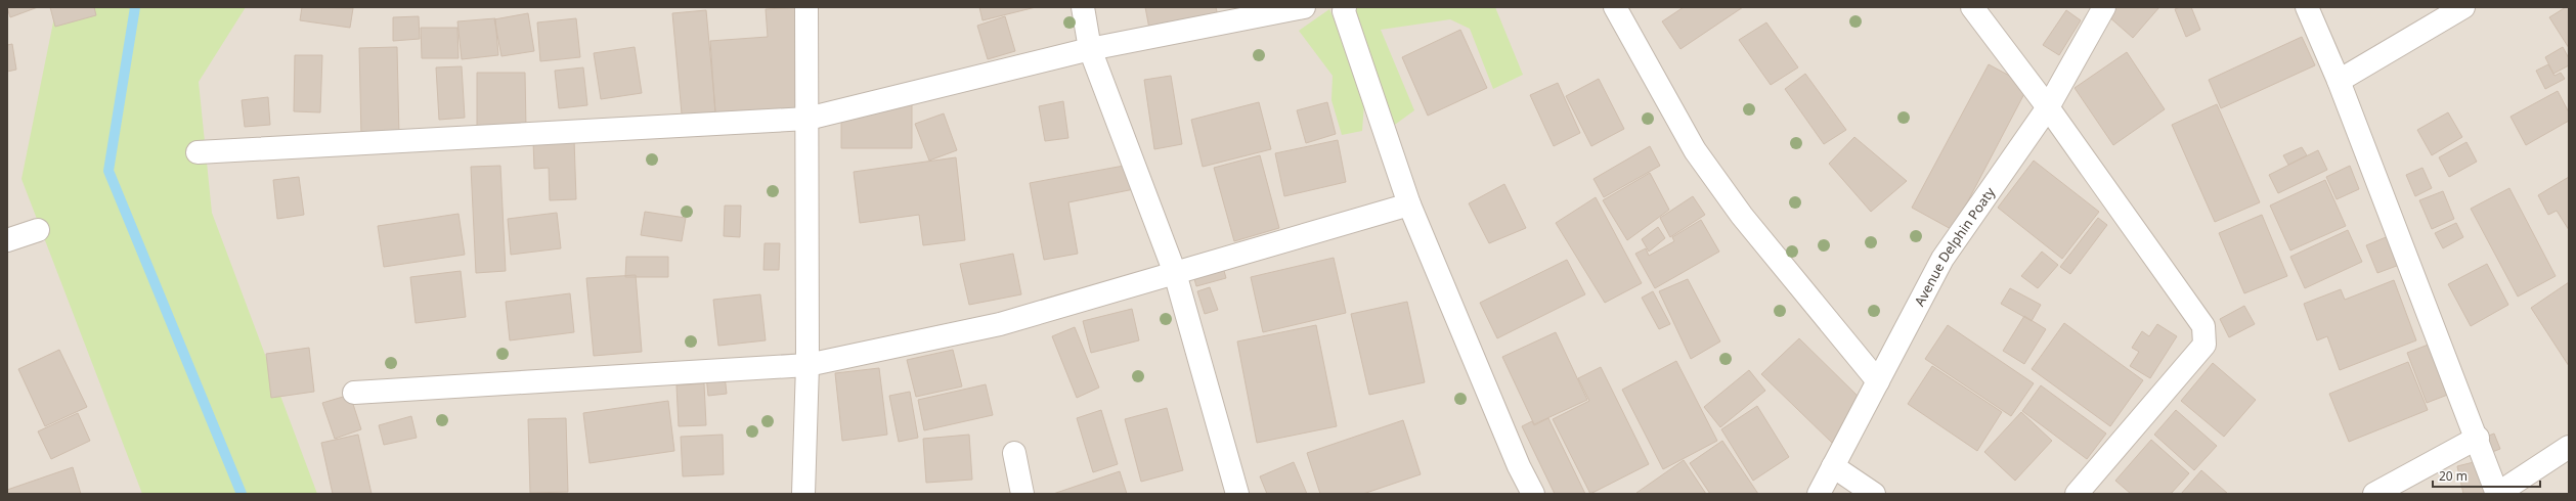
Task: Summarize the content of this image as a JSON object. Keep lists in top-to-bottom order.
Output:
{
  "streets": {
    "street": ["Avenue Delphin Poaty"]
  },
  "scale_bar": "20 m"
}
